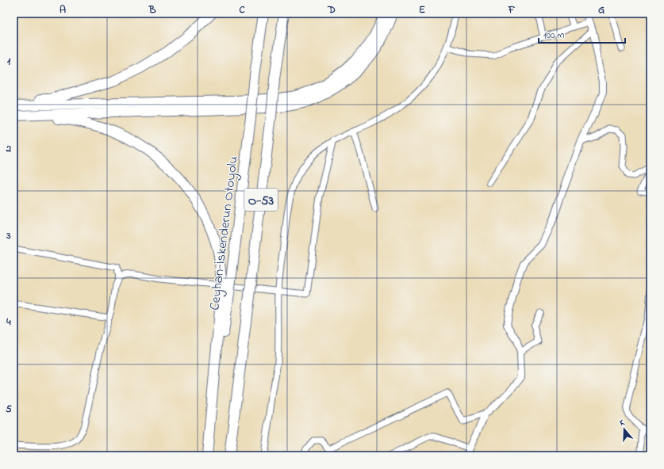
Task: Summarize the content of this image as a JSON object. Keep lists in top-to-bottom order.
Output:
{
  "streets": {
    "highway": ["O-53", "Ceyhan-İskenderun Otoyolu"]
  },
  "scale_bar": "100 m",
  "north": "top",
  "grid": {
    "columns": [
      "A",
      "B",
      "C",
      "D",
      "E",
      "F",
      "G"
    ],
    "rows": [
      "1",
      "2",
      "3",
      "4",
      "5"
    ]
  }
}
